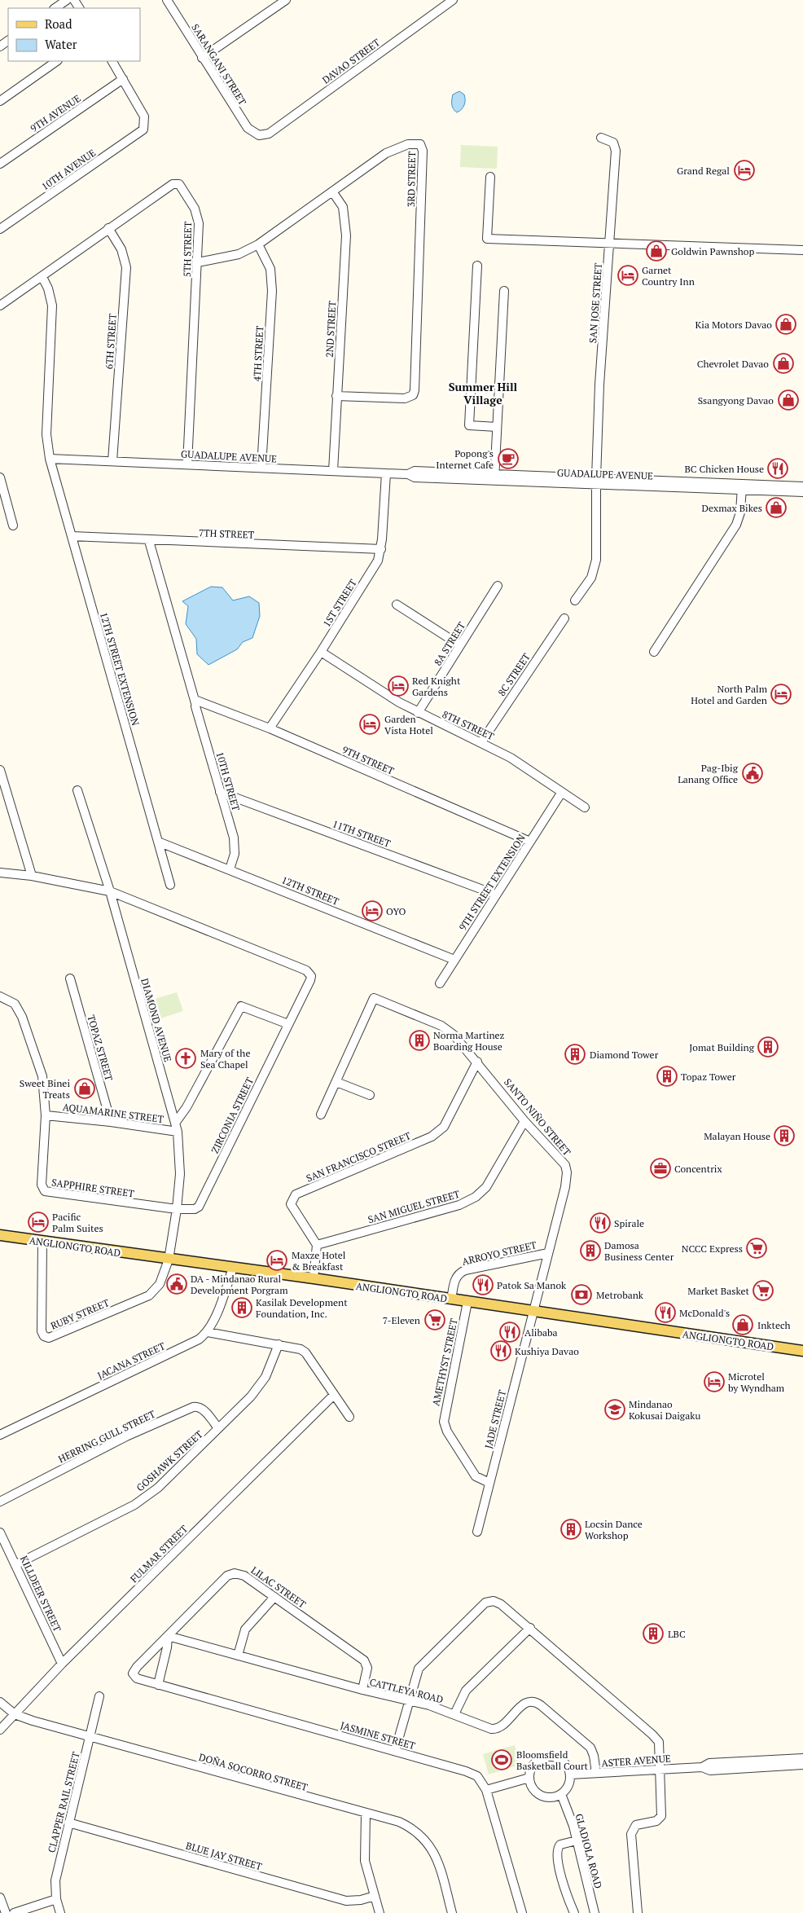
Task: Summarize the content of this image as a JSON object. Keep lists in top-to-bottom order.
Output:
{
  "streets": {
    "main road": ["ANGLIONGTO ROAD"],
    "street": [
      "DAVAO STREET",
      "SARANGANI STREET",
      "9TH AVENUE",
      "10TH AVENUE",
      "3RD STREET",
      "5TH STREET",
      "SAN JOSE STREET",
      "2ND STREET",
      "6TH STREET",
      "4TH STREET",
      "GUADALUPE AVENUE",
      "7TH STREET",
      "1ST STREET",
      "8A STREET",
      "12TH STREET EXTENSION",
      "8C STREET",
      "8TH STREET",
      "9TH STREET",
      "10TH STREET",
      "11TH STREET",
      "9TH STREET EXTENSION",
      "12TH STREET",
      "DIAMOND AVENUE",
      "TOPAZ STREET",
      "AQUAMARINE STREET",
      "ZIRCONIA STREET",
      "SANTO NIÑO STREET",
      "SAN FRANCISCO STREET",
      "SAPPHIRE STREET",
      "SAN MIGUEL STREET",
      "ARROYO STREET",
      "RUBY STREET",
      "JACANA STREET",
      "AMETHYST STREET",
      "JADE STREET",
      "HERRING GULL STREET",
      "GOSHAWK STREET",
      "FULMAR STREET",
      "LILAC STREET",
      "KILLDEER STREET",
      "CATTLEYA ROAD",
      "JASMINE STREET",
      "ASTER AVENUE",
      "DOÑA SOCORRO STREET",
      "CLAPPER RAIL STREET",
      "GLADIOLA ROAD",
      "BLUE JAY STREET"
    ]
  },
  "crossings": [
    ["DAVAO STREET", "SARANGANI STREET"],
    ["9TH AVENUE", "10TH AVENUE"],
    ["3RD STREET", "5TH STREET"],
    ["3RD STREET", "2ND STREET"],
    ["3RD STREET", "4TH STREET"],
    ["5TH STREET", "6TH STREET"],
    ["5TH STREET", "GUADALUPE AVENUE"],
    ["SAN JOSE STREET", "GUADALUPE AVENUE"],
    ["2ND STREET", "GUADALUPE AVENUE"],
    ["6TH STREET", "GUADALUPE AVENUE"],
    ["4TH STREET", "GUADALUPE AVENUE"],
    ["GUADALUPE AVENUE", "1ST STREET"],
    ["GUADALUPE AVENUE", "12TH STREET EXTENSION"],
    ["7TH STREET", "1ST STREET"],
    ["7TH STREET", "12TH STREET EXTENSION"],
    ["7TH STREET", "10TH STREET"],
    ["1ST STREET", "8TH STREET"],
    ["1ST STREET", "9TH STREET"],
    ["8A STREET", "8TH STREET"],
    ["12TH STREET EXTENSION", "12TH STREET"],
    ["8C STREET", "8TH STREET"],
    ["8TH STREET", "9TH STREET EXTENSION"],
    ["9TH STREET", "10TH STREET"],
    ["9TH STREET", "9TH STREET EXTENSION"],
    ["10TH STREET", "11TH STREET"],
    ["10TH STREET", "12TH STREET"],
    ["11TH STREET", "9TH STREET EXTENSION"],
    ["9TH STREET EXTENSION", "12TH STREET"],
    ["DIAMOND AVENUE", "AQUAMARINE STREET"],
    ["DIAMOND AVENUE", "ZIRCONIA STREET"],
    ["DIAMOND AVENUE", "SAPPHIRE STREET"],
    ["DIAMOND AVENUE", "ANGLIONGTO ROAD"],
    ["DIAMOND AVENUE", "RUBY STREET"],
    ["TOPAZ STREET", "AQUAMARINE STREET"],
    ["AQUAMARINE STREET", "SAPPHIRE STREET"],
    ["ZIRCONIA STREET", "SAPPHIRE STREET"],
    ["SANTO NIÑO STREET", "SAN FRANCISCO STREET"],
    ["SANTO NIÑO STREET", "SAN MIGUEL STREET"],
    ["SANTO NIÑO STREET", "ANGLIONGTO ROAD"],
    ["SANTO NIÑO STREET", "ARROYO STREET"],
    ["SANTO NIÑO STREET", "JADE STREET"],
    ["SAN FRANCISCO STREET", "SAN MIGUEL STREET"],
    ["ANGLIONGTO ROAD", "ARROYO STREET"],
    ["ANGLIONGTO ROAD", "RUBY STREET"],
    ["ANGLIONGTO ROAD", "AMETHYST STREET"],
    ["ANGLIONGTO ROAD", "JADE STREET"],
    ["AMETHYST STREET", "JADE STREET"],
    ["HERRING GULL STREET", "GOSHAWK STREET"],
    ["GOSHAWK STREET", "KILLDEER STREET"],
    ["FULMAR STREET", "KILLDEER STREET"],
    ["FULMAR STREET", "DOÑA SOCORRO STREET"],
    ["LILAC STREET", "CATTLEYA ROAD"],
    ["LILAC STREET", "JASMINE STREET"],
    ["CATTLEYA ROAD", "ASTER AVENUE"],
    ["ASTER AVENUE", "GLADIOLA ROAD"],
    ["DOÑA SOCORRO STREET", "CLAPPER RAIL STREET"],
    ["CLAPPER RAIL STREET", "BLUE JAY STREET"]
  ],
  "districts": ["Summer Hill Village"],
  "places": {
    "hotel": [
      "Grand Regal",
      "Garnet Country Inn",
      "Red Knight Gardens",
      "North Palm Hotel and Garden",
      "Garden Vista Hotel",
      "OYO",
      "Pacific Palm Suites",
      "Maxze Hotel & Breakfast",
      "Microtel by Wyndham"
    ],
    "shop": [
      "Goldwin Pawnshop",
      "Kia Motors Davao",
      "Chevrolet Davao",
      "Ssangyong Davao",
      "Dexmax Bikes",
      "Sweet Binei Treats",
      "Inktech"
    ],
    "cafe": ["Popong's Internet Cafe"],
    "restaurant": [
      "BC Chicken House",
      "Spirale",
      "Patok Sa Manok",
      "McDonald's",
      "Alibaba",
      "Kushiya Davao"
    ],
    "public building": ["Pag-Ibig Lanang Office", "DA - Mindanao Rural Development Porgram"],
    "building": [
      "Norma Martinez Boarding House",
      "Jomat Building",
      "Diamond Tower",
      "Topaz Tower",
      "Malayan House",
      "Damosa Business Center",
      "Kasilak Development Foundation, Inc.",
      "Locsin Dance Workshop",
      "LBC"
    ],
    "church": ["Mary of the Sea Chapel"],
    "office": ["Concentrix"],
    "supermarket": ["NCCC Express", "Market Basket", "7-Eleven"],
    "bank": ["Metrobank"],
    "school or university": ["Mindanao Kokusai Daigaku"],
    "sports": ["Bloomsfield Basketball Court"]
  },
  "legend": ["Road", "Water"]
}
